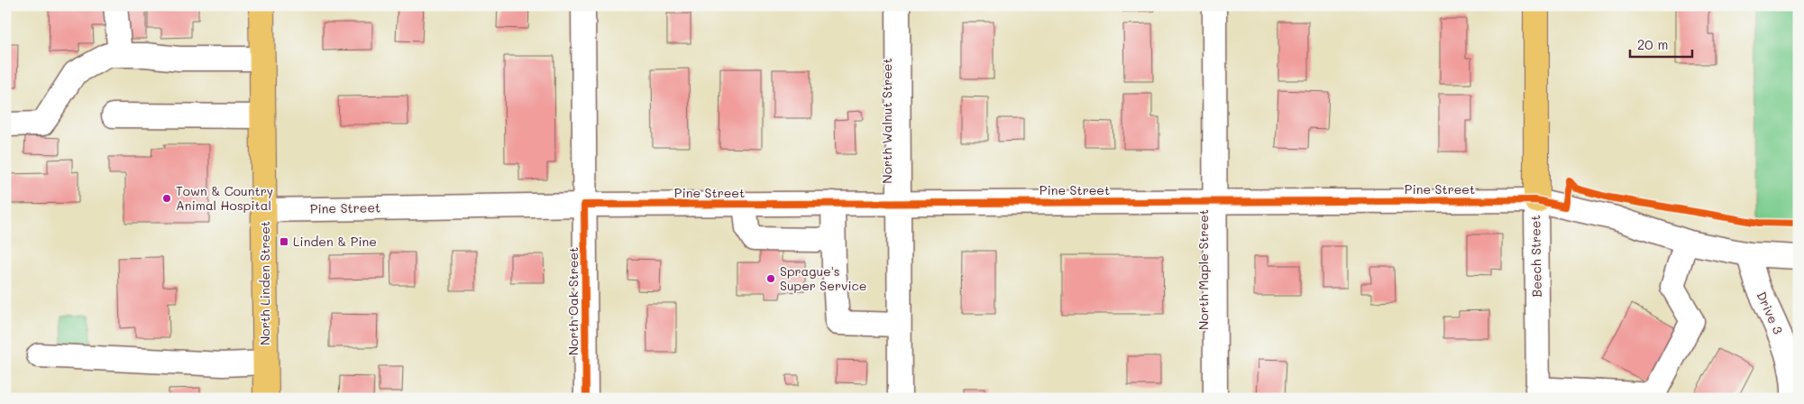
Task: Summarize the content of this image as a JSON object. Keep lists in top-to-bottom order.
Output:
{
  "streets": {
    "main road": ["Beech Street", "North Linden Street"],
    "street": [
      "North Walnut Street",
      "Pine Street",
      "North Maple Street",
      "North Oak Street",
      "Drive 3"
    ]
  },
  "crossings": [
    ["North Walnut Street", "Pine Street"],
    ["Pine Street", "Beech Street"],
    ["Pine Street", "North Maple Street"],
    ["Pine Street", "North Linden Street"],
    ["Pine Street", "North Oak Street"],
    ["Pine Street", "Drive 3"]
  ],
  "places": {
    "other": ["Town & Country Animal Hospital", "Sprague's Super Service"],
    "transit": ["Linden & Pine"]
  },
  "scale_bar": "20 m"
}
